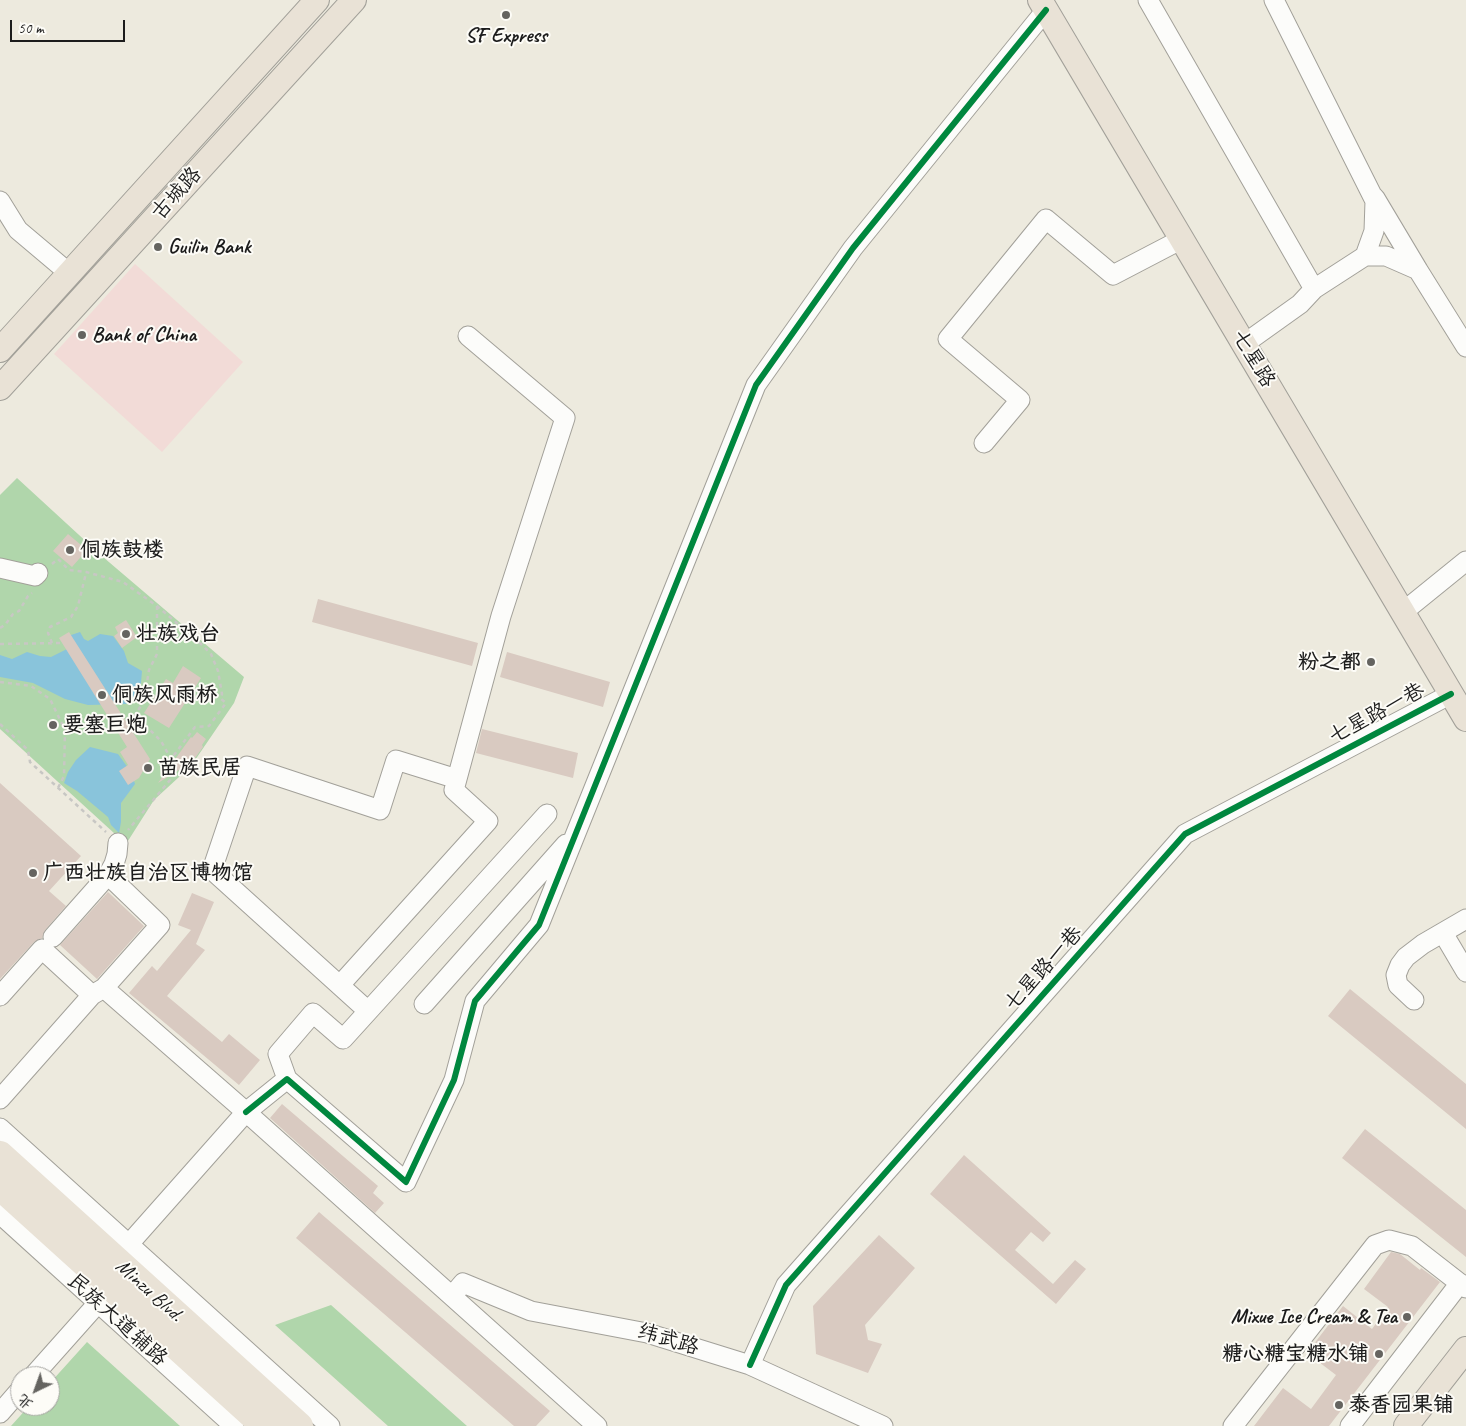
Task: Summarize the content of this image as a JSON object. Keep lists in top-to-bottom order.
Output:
{
  "streets": {
    "highway": ["Minzu Blvd."],
    "main road": ["古城路", "七星路"],
    "street": ["七星路一巷", "民族大道辅路", "纬武路"]
  },
  "crossings": [
    ["七星路", "七星路一巷"],
    ["七星路一巷", "纬武路"]
  ],
  "places": [
    "SF Express",
    "Guilin Bank",
    "Bank of China",
    "侗族鼓楼",
    "壮族戏台",
    "粉之都",
    "侗族风雨桥",
    "要塞巨炮",
    "苗族民居",
    "广西壮族自治区博物馆",
    "Mixue Ice Cream & Tea",
    "糖心糖宝糖水铺",
    "泰香园果铺"
  ],
  "scale_bar": "50 m",
  "north": "bottom left"
}
